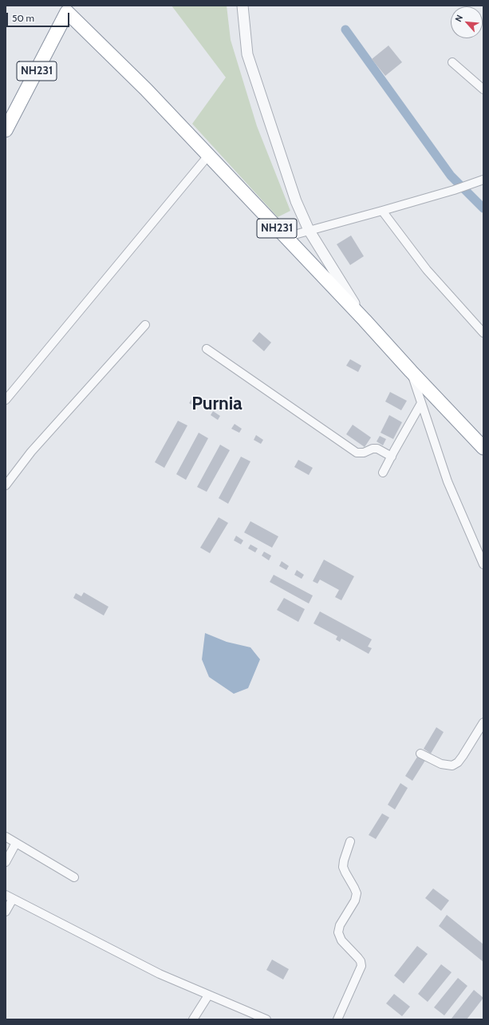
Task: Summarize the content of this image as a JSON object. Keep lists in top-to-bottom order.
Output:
{
  "streets": {
    "highway": ["NH231"]
  },
  "districts": ["Purnia"],
  "scale_bar": "50 m",
  "north": "top left"
}
